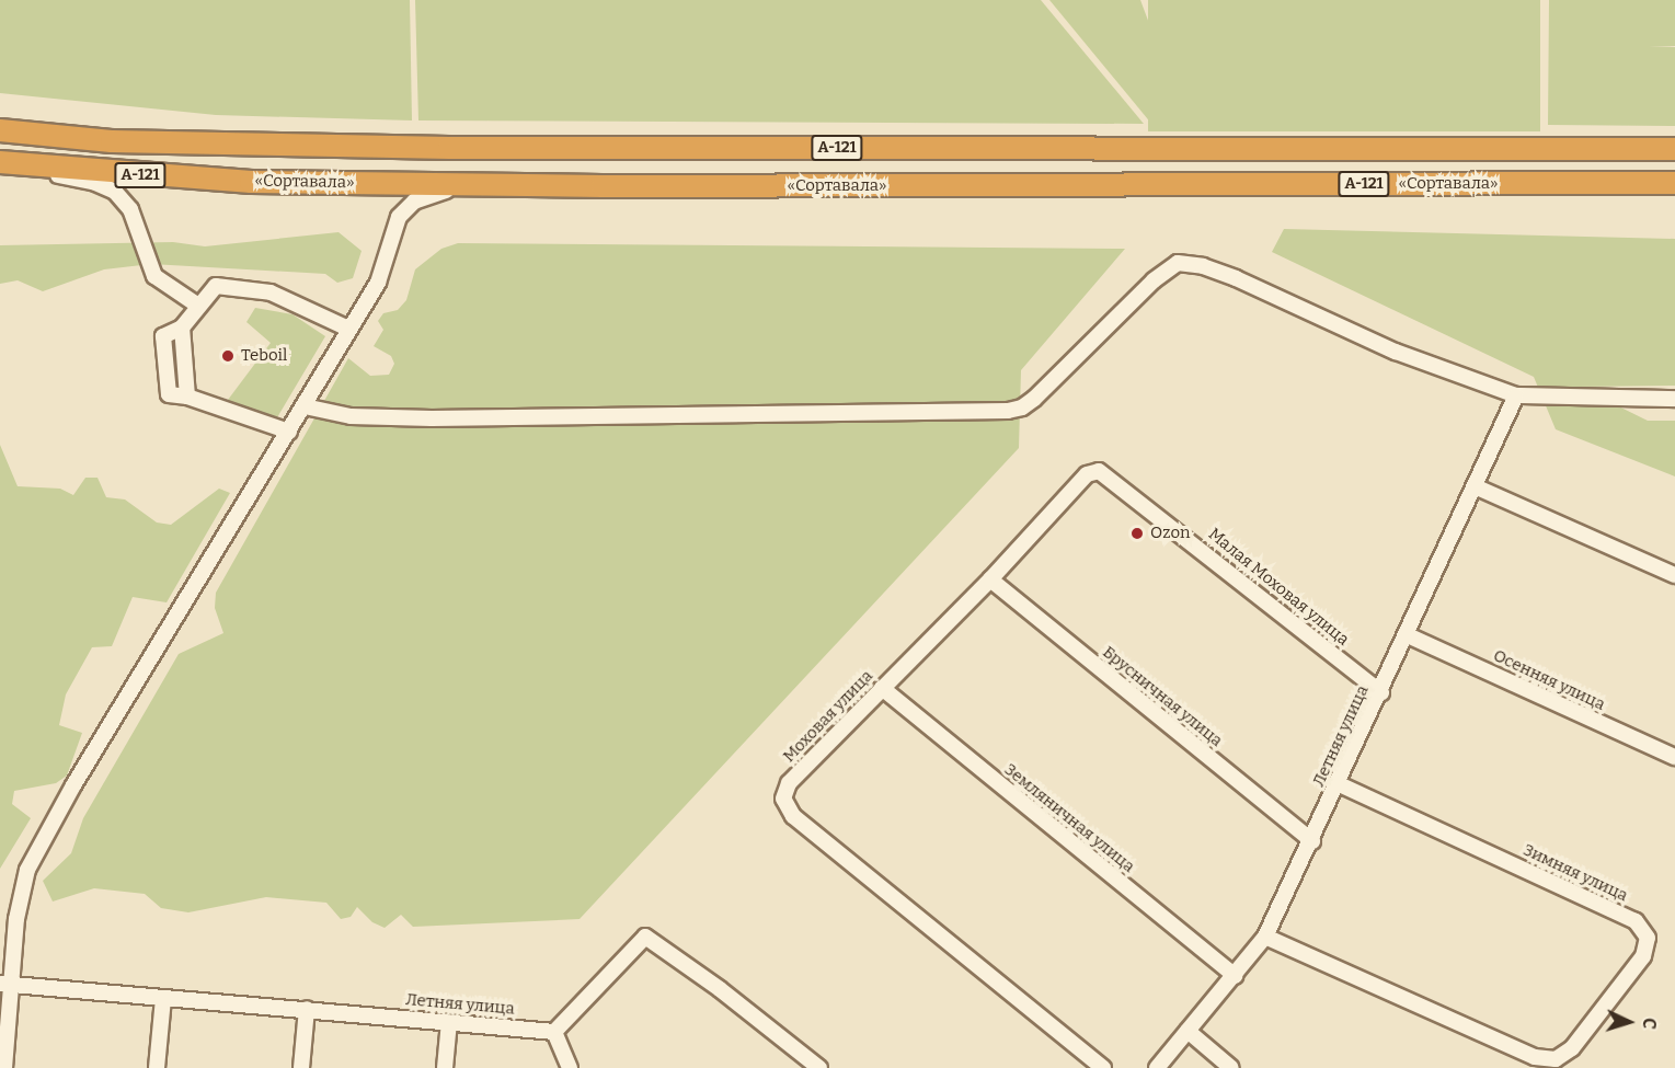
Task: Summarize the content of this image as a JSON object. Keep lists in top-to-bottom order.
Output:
{
  "streets": {
    "highway": ["А-121", "«Сортавала»"],
    "street": [
      "Малая Моховая улица",
      "Осенняя улица",
      "Брусничная улица",
      "Моховая улица",
      "Летняя улица",
      "Земляничная улица",
      "Зимняя улица"
    ]
  },
  "crossings": [
    ["Малая Моховая улица", "Моховая улица"],
    ["Малая Моховая улица", "Летняя улица"],
    ["Осенняя улица", "Летняя улица"],
    ["Брусничная улица", "Моховая улица"],
    ["Брусничная улица", "Летняя улица"],
    ["Моховая улица", "Земляничная улица"],
    ["Летняя улица", "Земляничная улица"],
    ["Летняя улица", "Зимняя улица"]
  ],
  "places": ["Teboil", "Ozon"],
  "north": "right"
}
